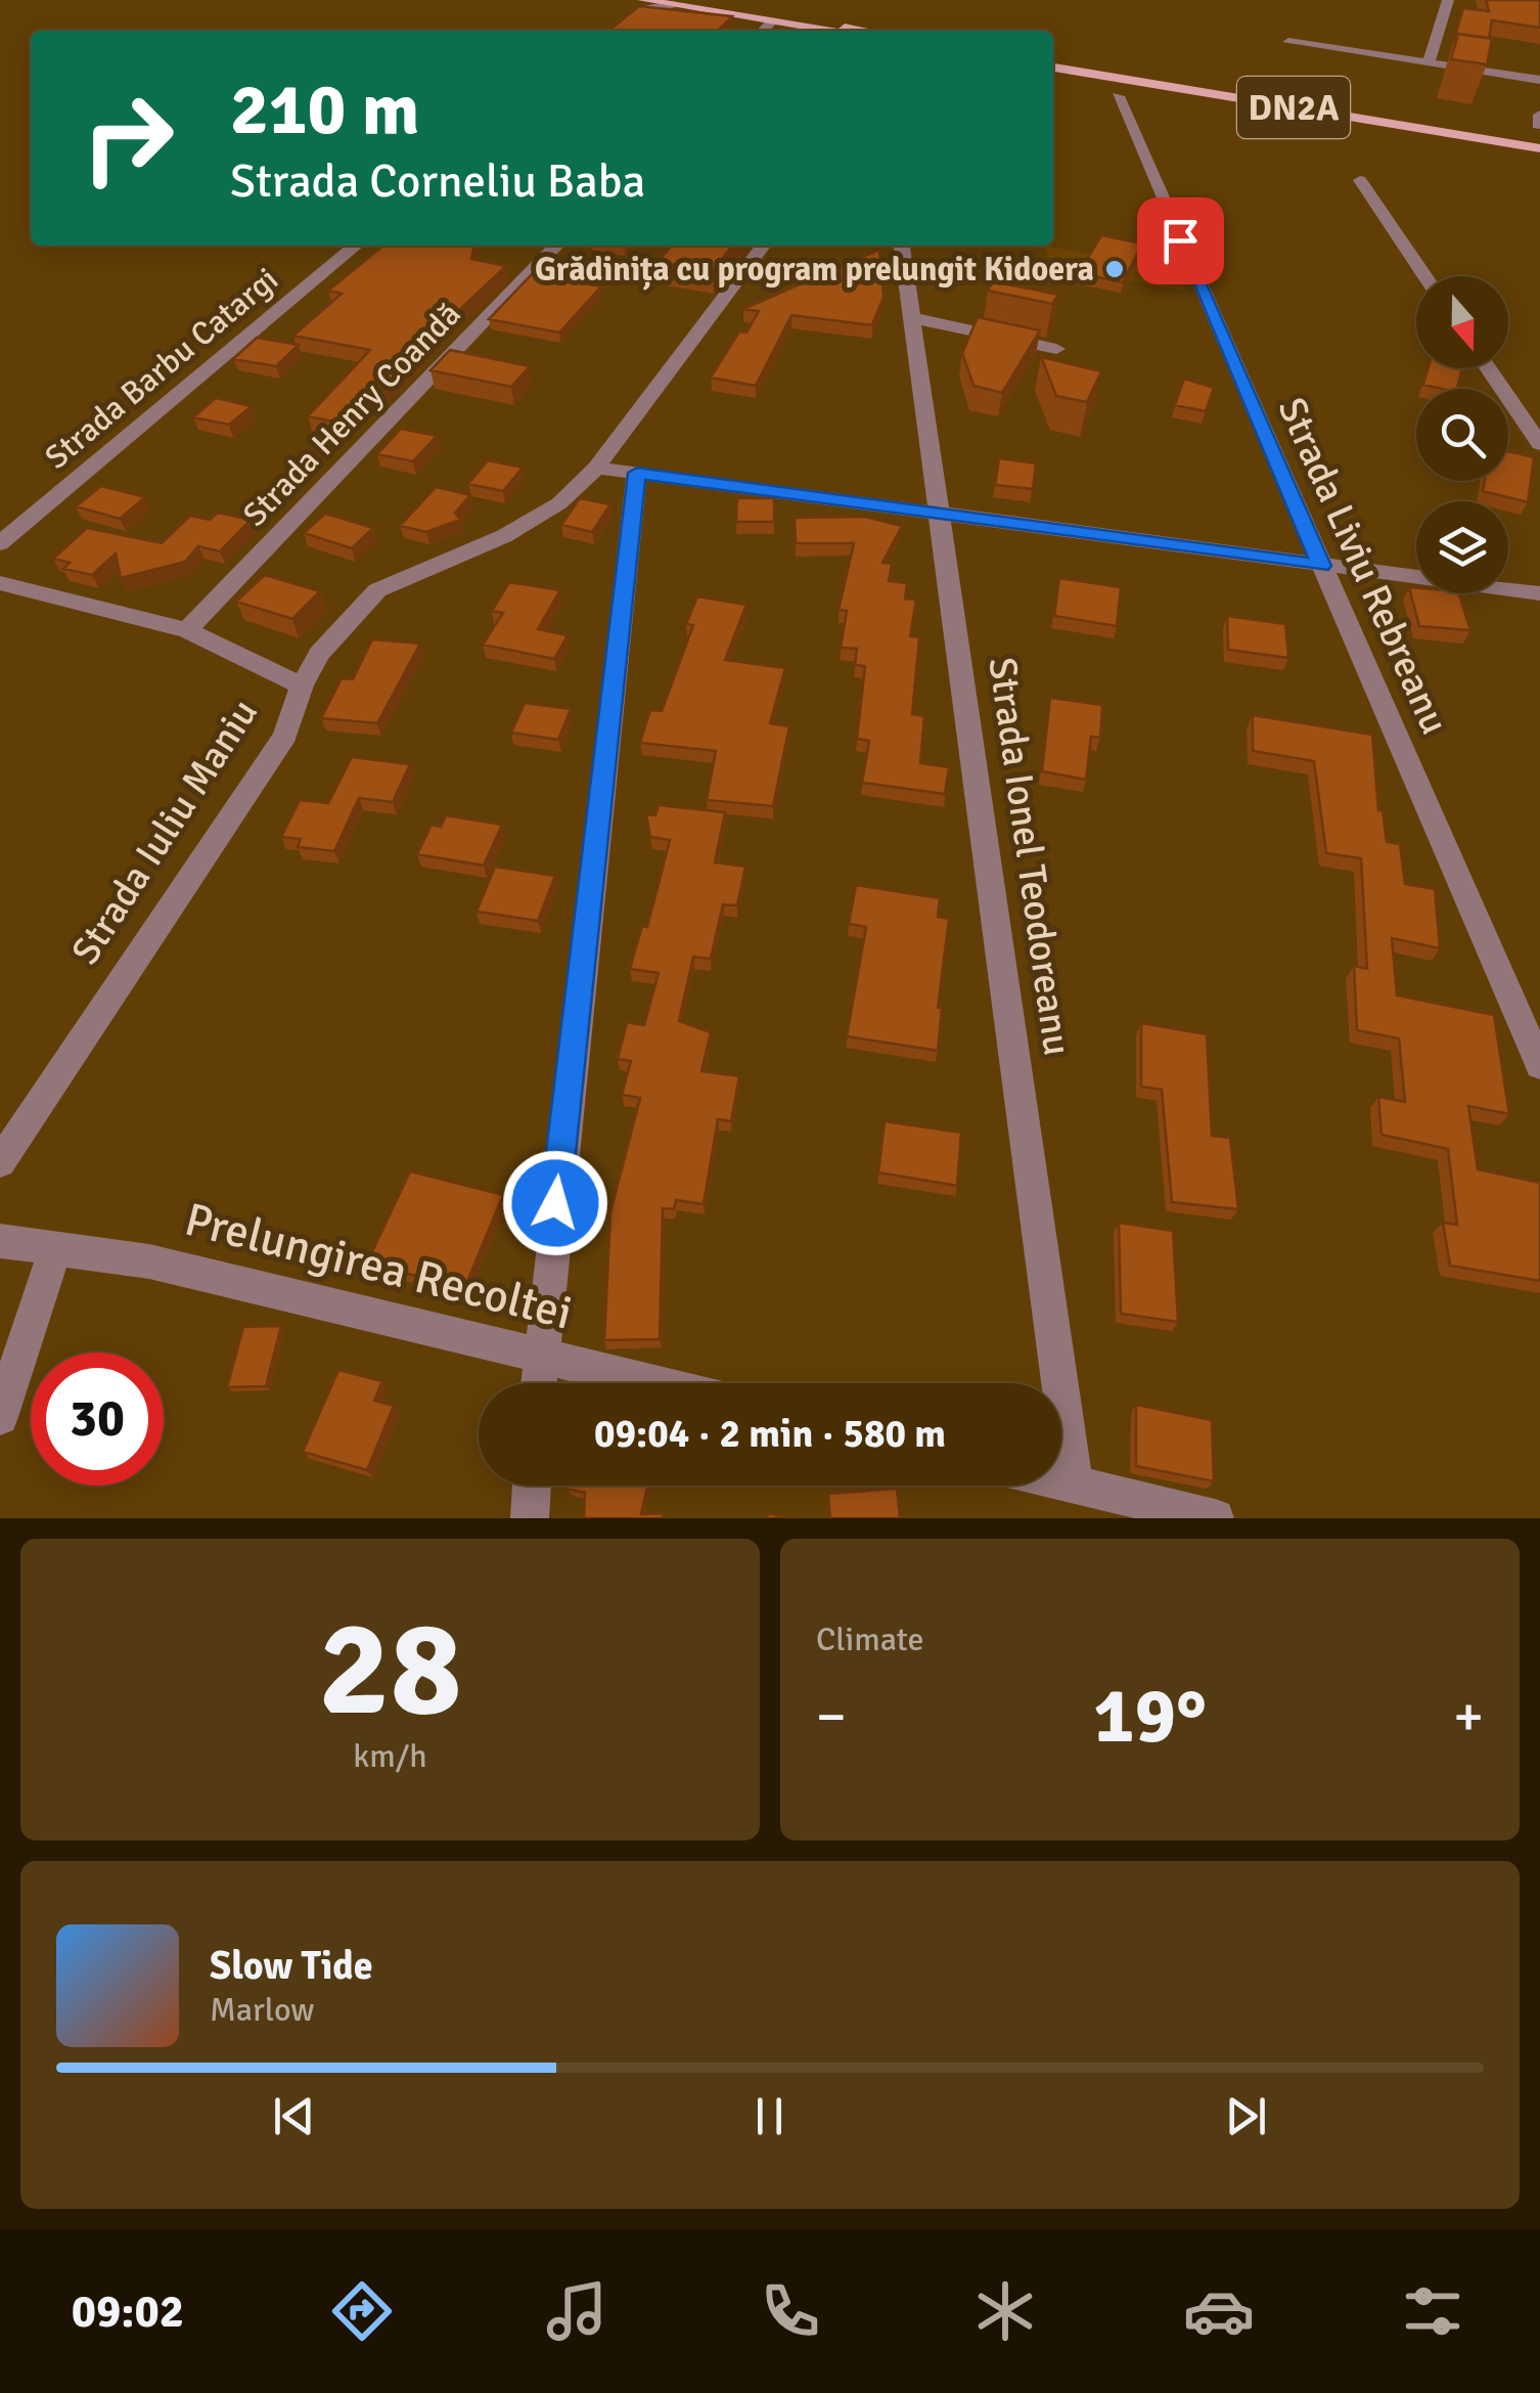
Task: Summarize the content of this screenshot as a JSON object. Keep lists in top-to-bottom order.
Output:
{
  "streets": {
    "main road": ["DN2A"],
    "street": [
      "Strada Barbu Catargi",
      "Strada Henry Coandă",
      "Strada Liviu Rebreanu",
      "Strada Iuliu Maniu",
      "Strada Ionel Teodoreanu",
      "Prelungirea Recoltei"
    ]
  },
  "places": ["Grădinița cu program prelungit Kidoera"],
  "north": "bottom",
  "page": {
    "turn": ["210 m", "Strada Corneliu Baba"],
    "limit": "30",
    "trip": "09:04 · 2 min · 580 m",
    "tile": [
      ["28", "km/h"],
      "Climate"
    ],
    "heat": ["−", "19°", "+"],
    "song": ["Slow Tide", "Marlow"],
    "tabs": "09:02"
  }
}
